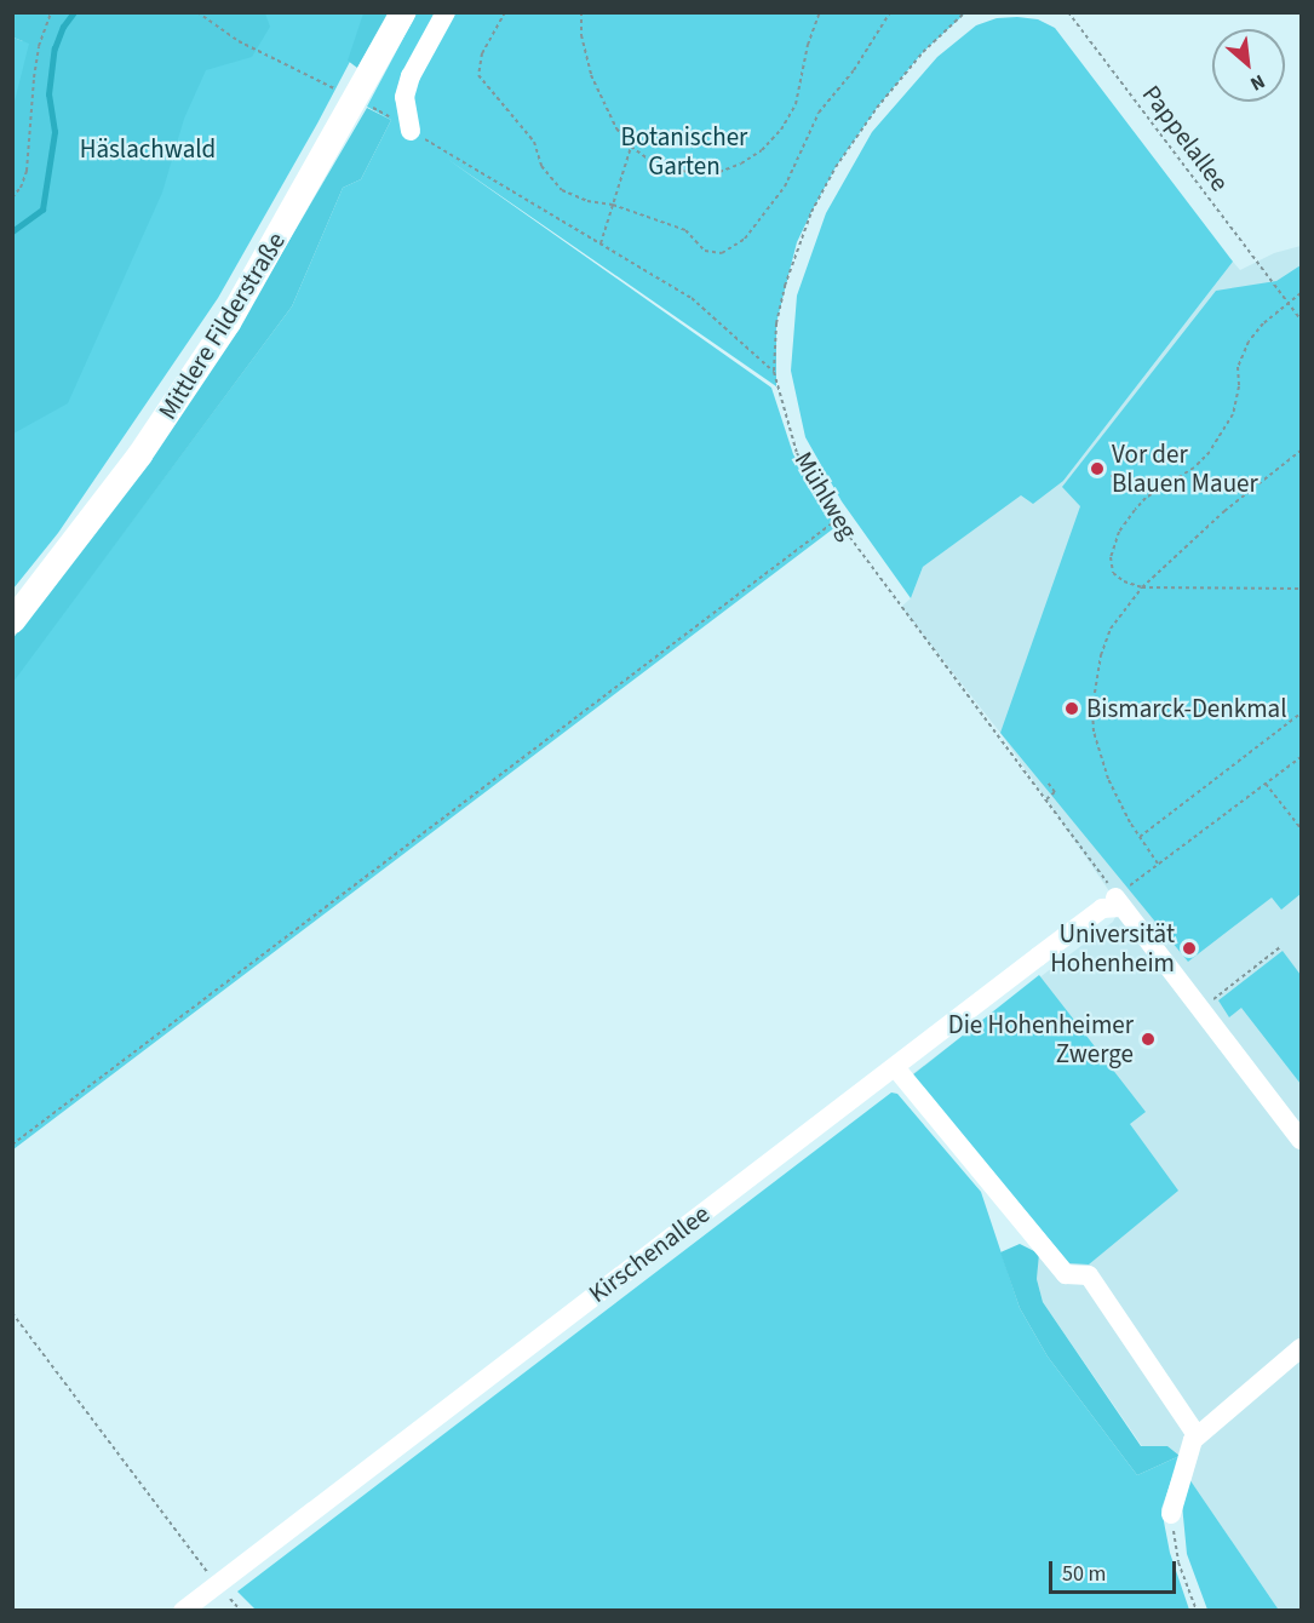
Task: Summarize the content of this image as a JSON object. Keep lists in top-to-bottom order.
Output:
{
  "streets": {
    "main road": ["Mittlere Filderstraße"],
    "street": ["Kirschenallee"],
    "path": ["Pappelallee", "Mühlweg"]
  },
  "crossings": [
    ["Mühlweg", "Kirschenallee"]
  ],
  "parks": ["Botanischer Garten", "Häslachwald"],
  "places": [
    "Vor der Blauen Mauer",
    "Bismarck-Denkmal",
    "Universität Hohenheim",
    "Die Hohenheimer Zwerge"
  ],
  "scale_bar": "50 m",
  "north": "bottom right"
}
